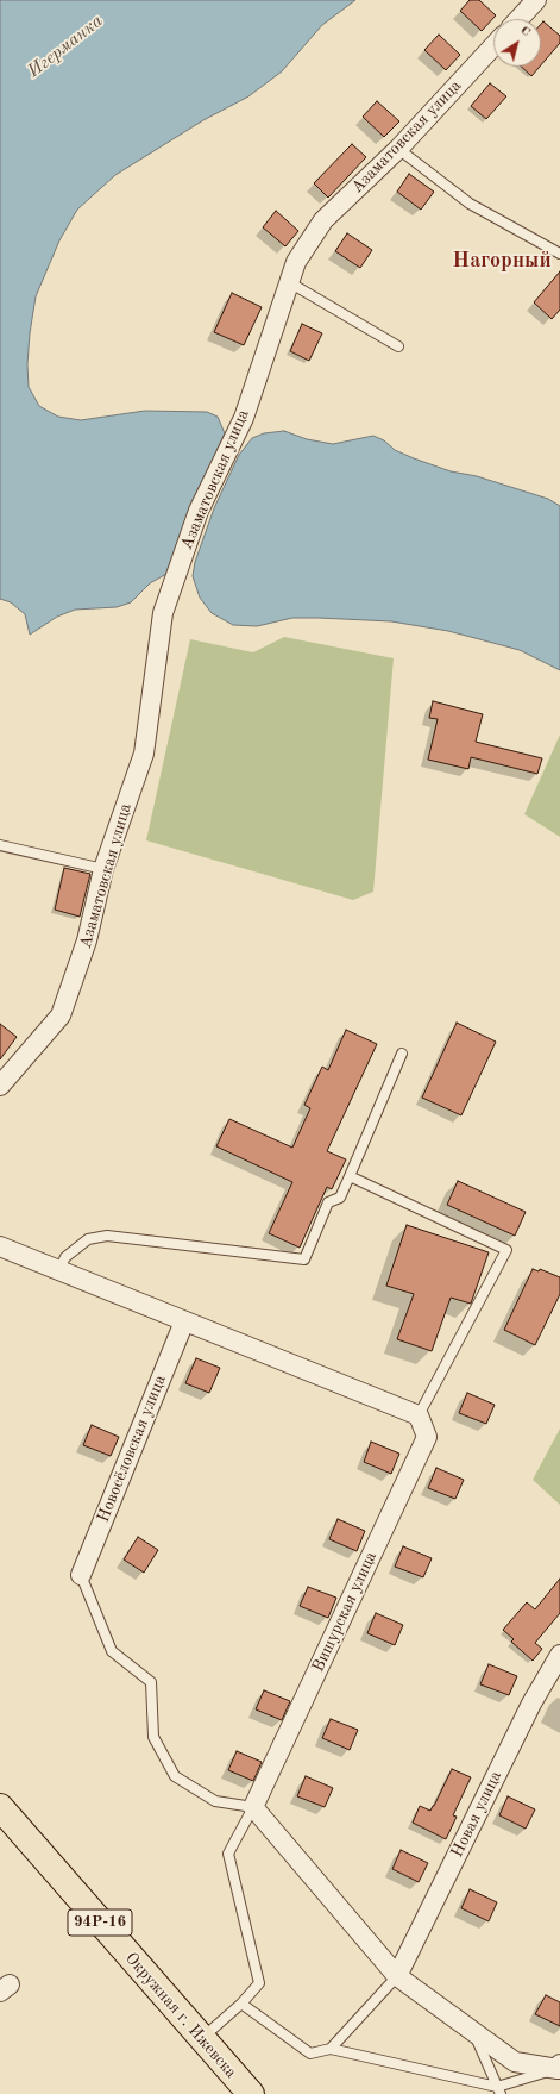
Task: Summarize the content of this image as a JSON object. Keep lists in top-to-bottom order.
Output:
{
  "streets": {
    "main road": ["94Р-16", "Окружная г. Ижевска"],
    "street": [
      "Азаматовская улица",
      "Новосёловская улица",
      "Вишурская улица",
      "Новая улица"
    ]
  },
  "districts": ["Нагорный"],
  "water": ["Игерманка"],
  "north": "top right"
}
